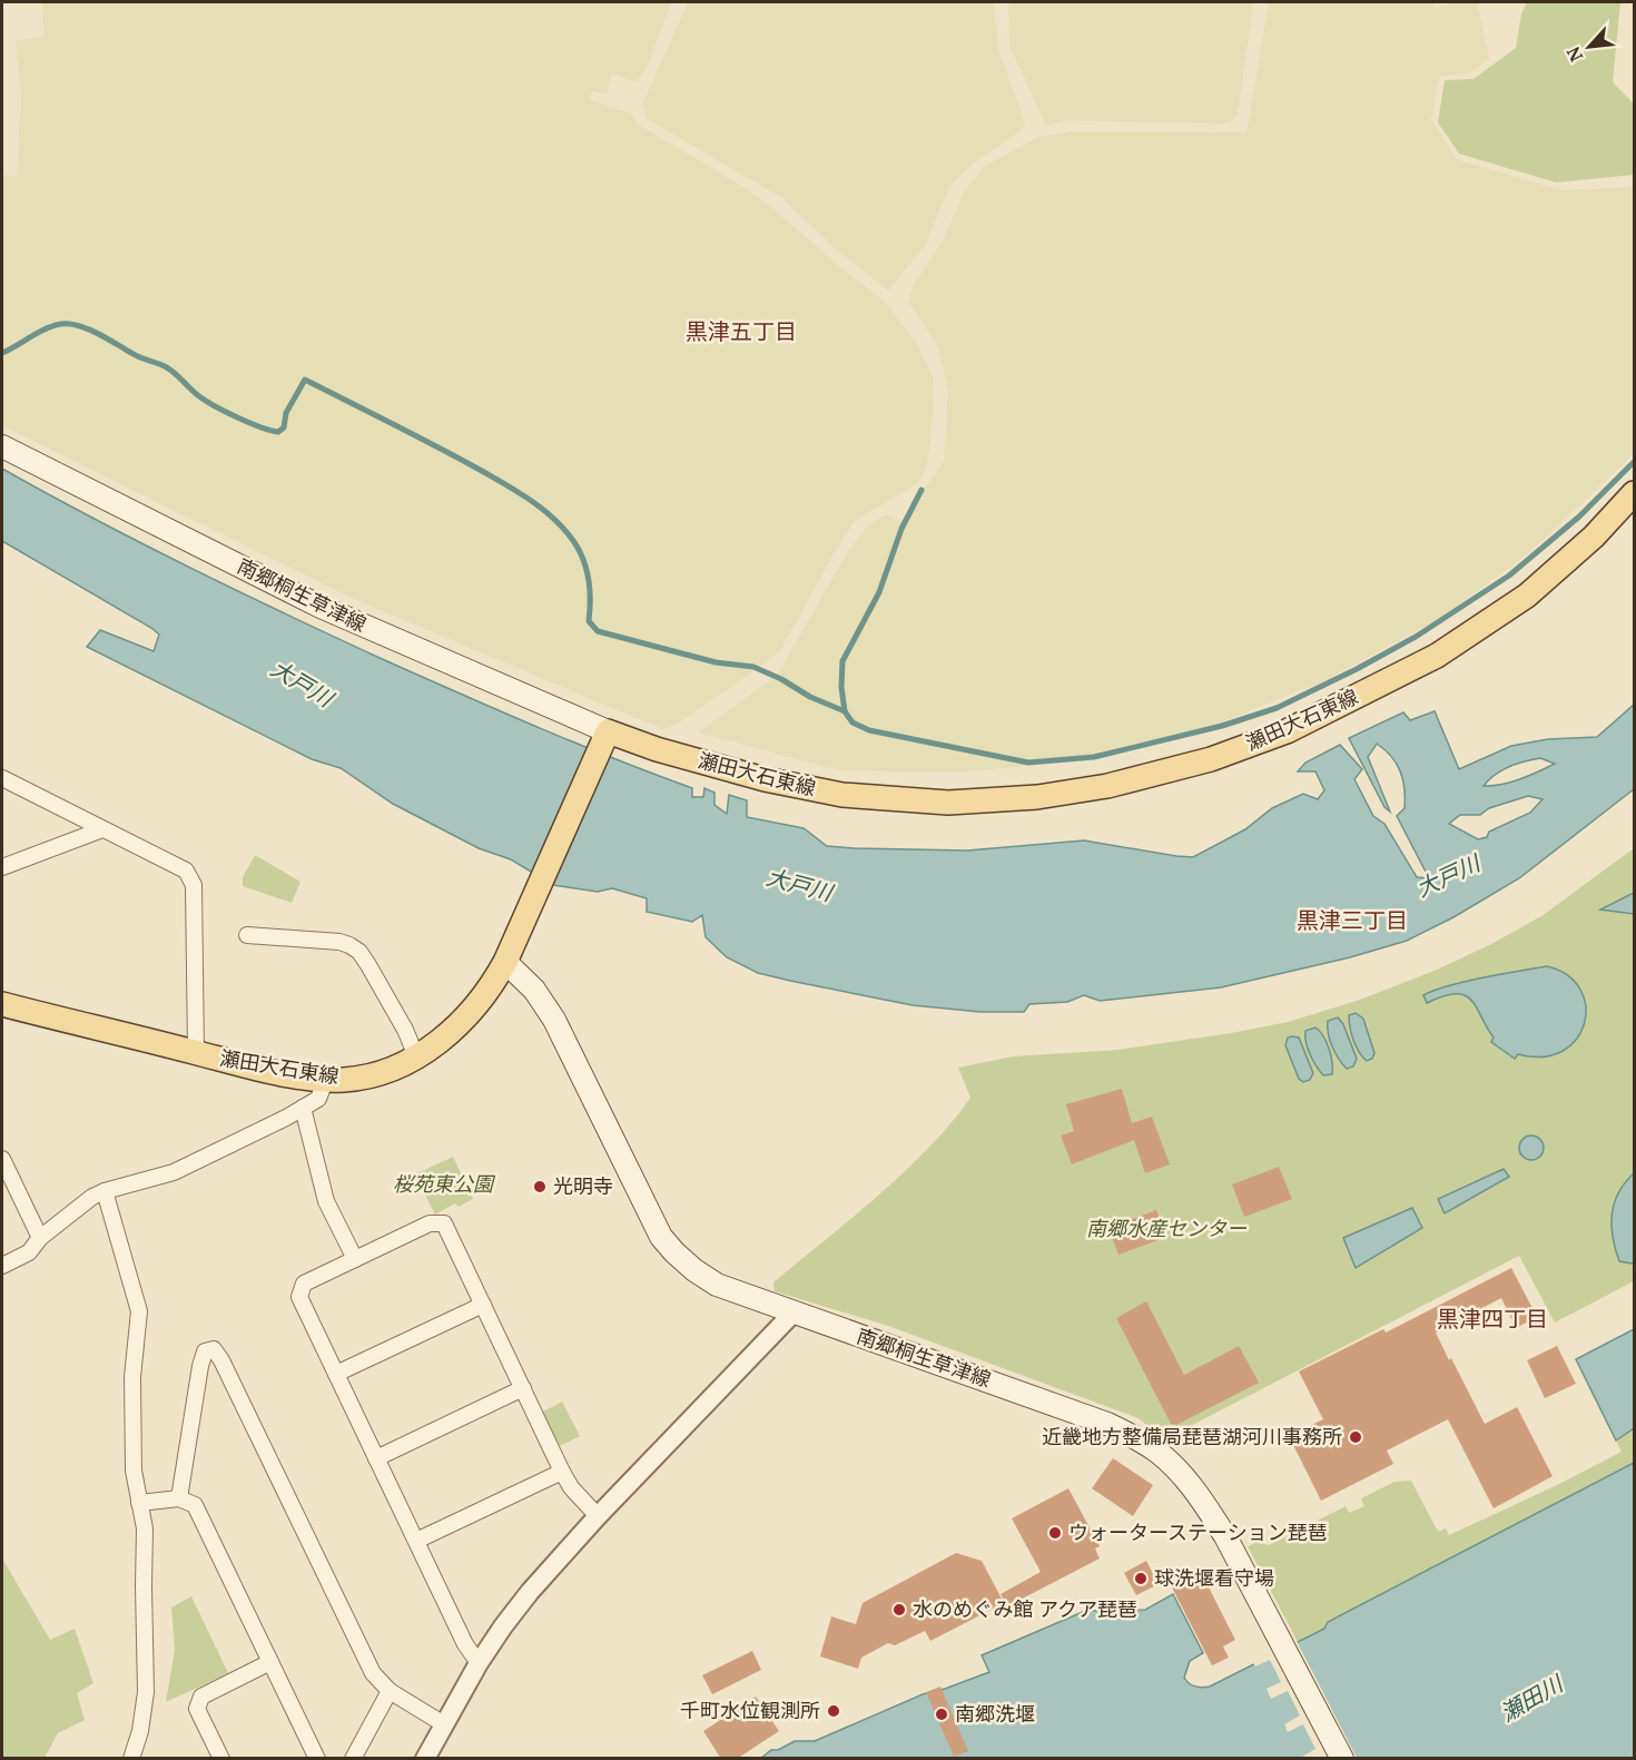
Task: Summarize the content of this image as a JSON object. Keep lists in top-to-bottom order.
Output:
{
  "streets": {
    "main road": ["南郷桐生草津線", "瀬田大石東線"]
  },
  "crossings": [
    ["南郷桐生草津線", "瀬田大石東線"]
  ],
  "districts": ["黒津五丁目", "黒津三丁目", "黒津四丁目"],
  "water": ["大戸川", "瀬田川"],
  "parks": ["桜苑東公園", "南郷水産センター"],
  "places": [
    "光明寺",
    "近畿地方整備局琵琶湖河川事務所",
    "ウォーターステーション琵琶",
    "球洗堰看守場",
    "水のめぐみ館 アクア琵琶",
    "千町水位観測所",
    "南郷洗堰"
  ],
  "north": "bottom left"
}
